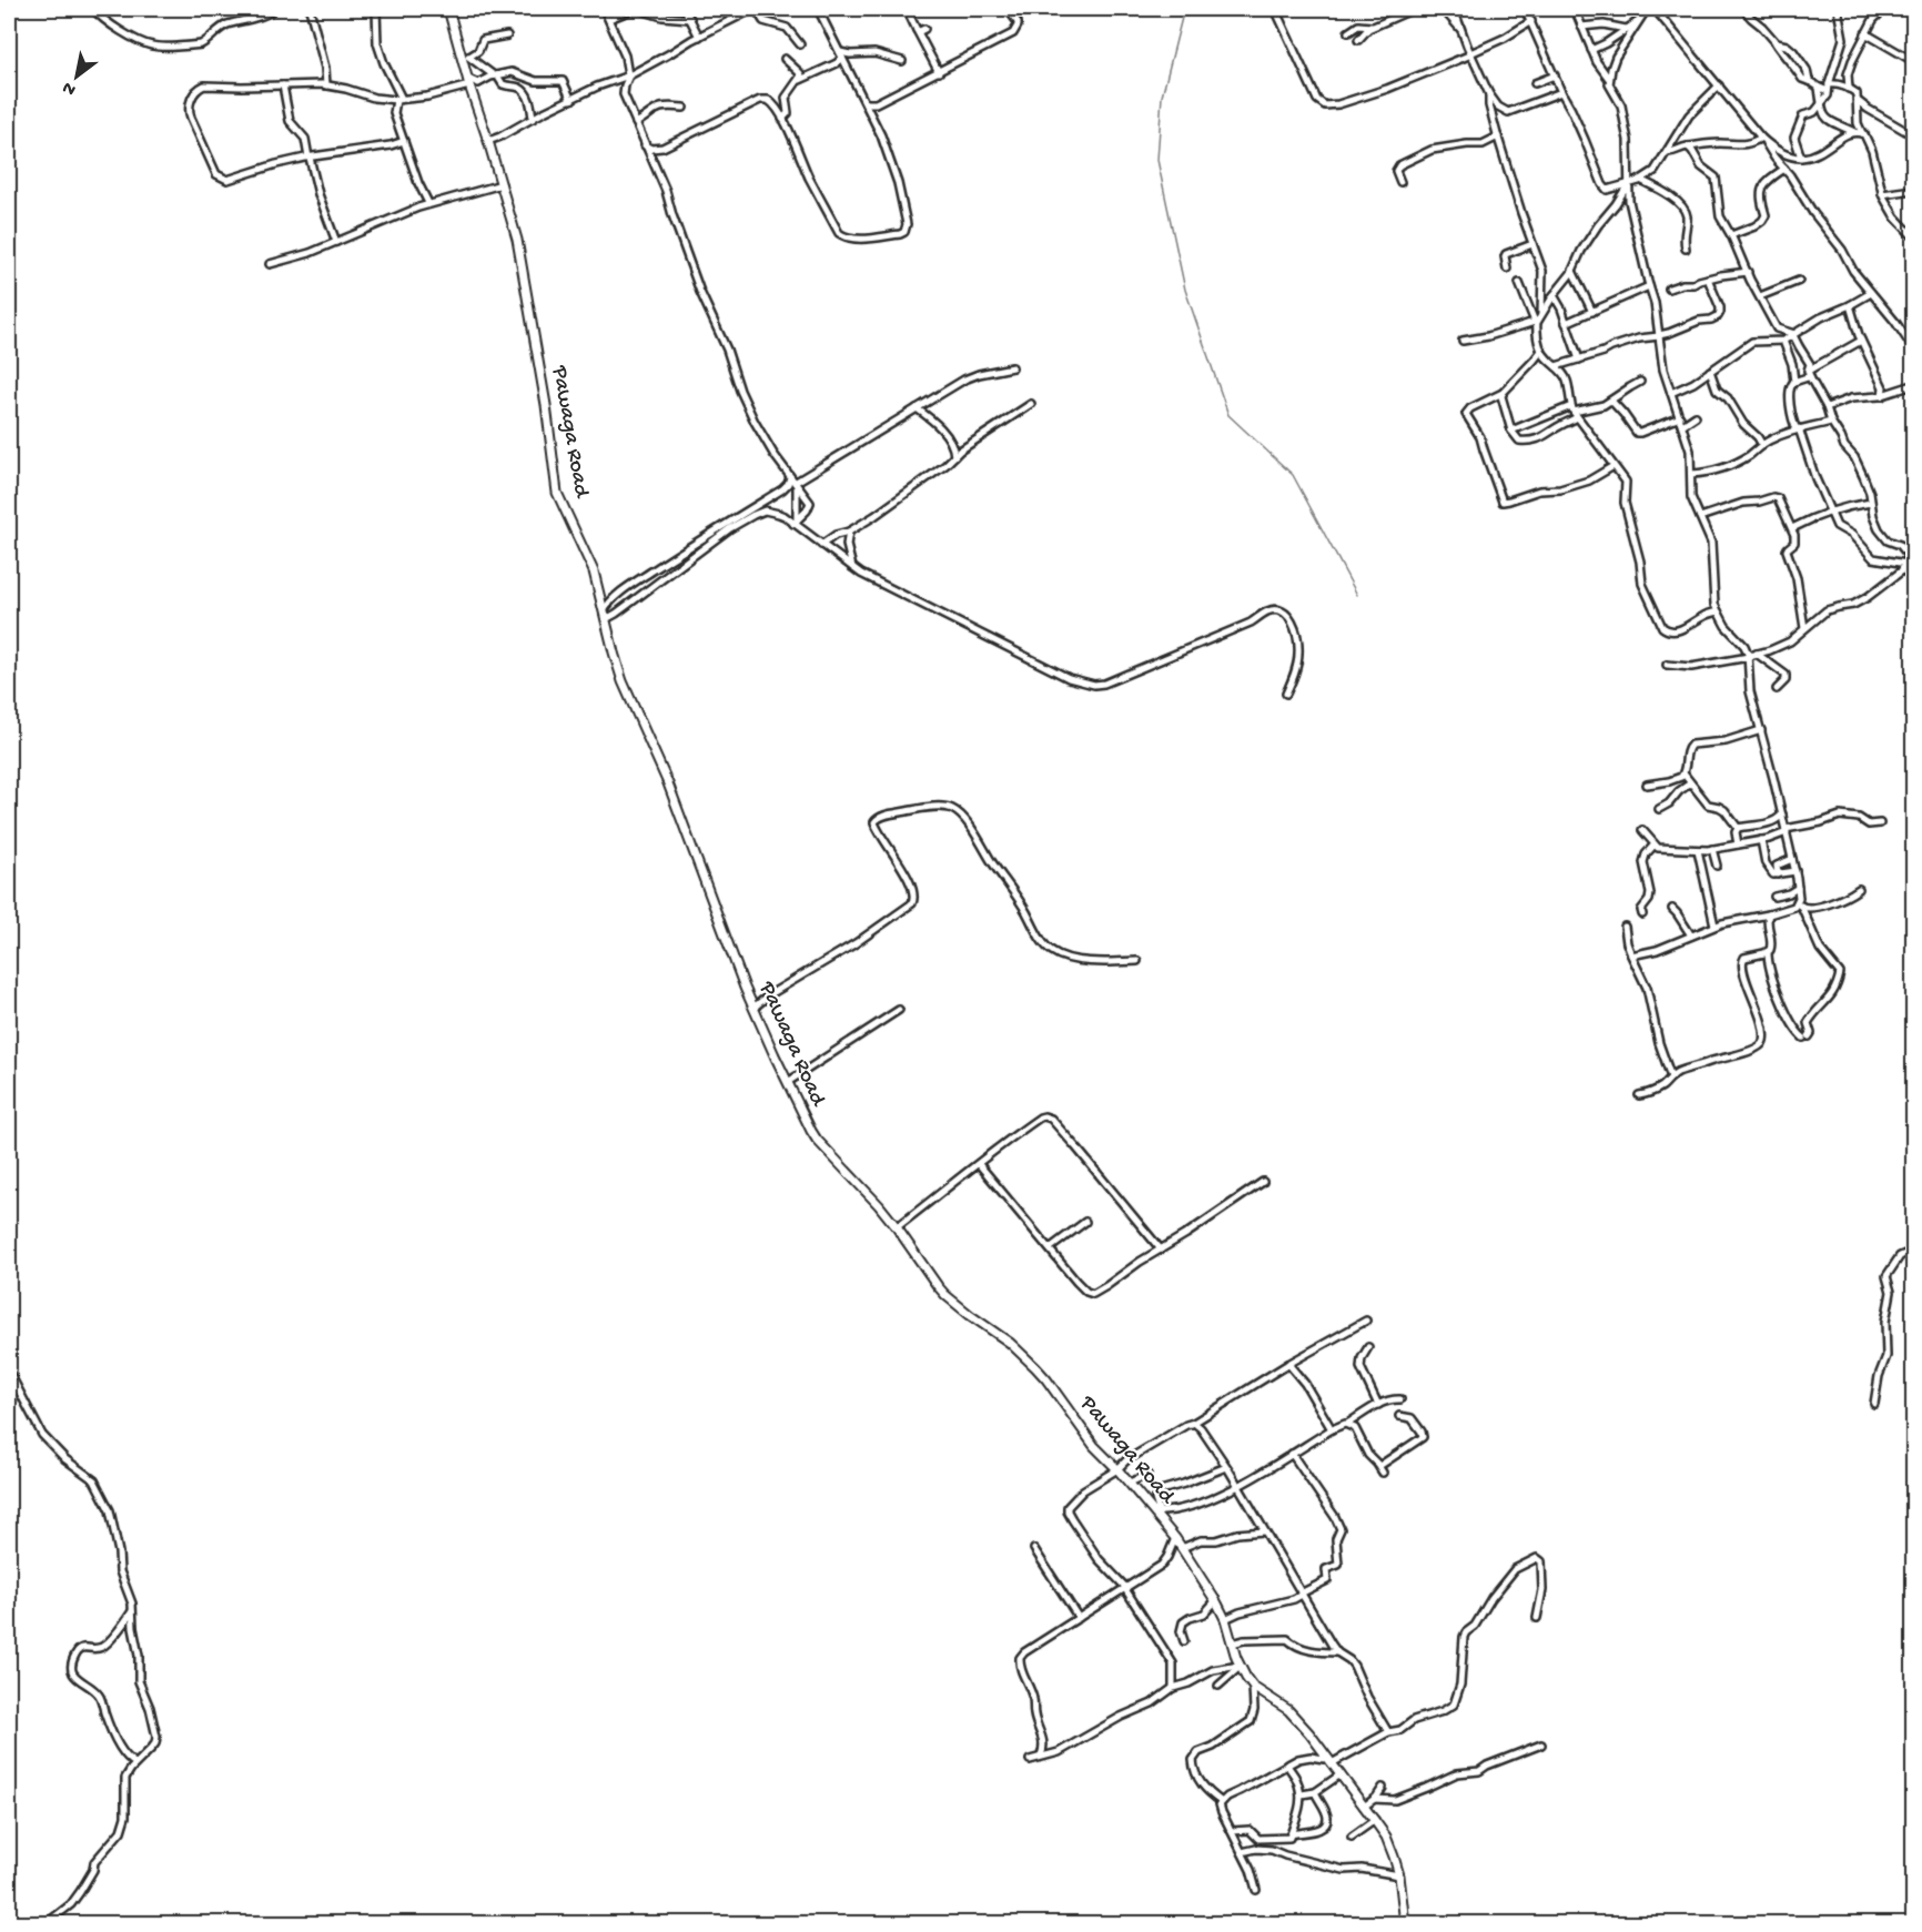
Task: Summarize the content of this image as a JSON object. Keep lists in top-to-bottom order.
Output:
{
  "streets": {
    "main road": ["Pawaga Road"]
  },
  "north": "bottom left"
}
